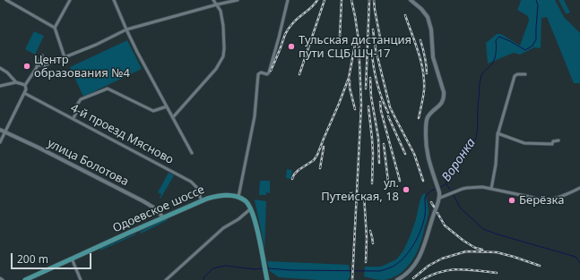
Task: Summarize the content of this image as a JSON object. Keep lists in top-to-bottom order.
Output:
{
  "streets": {
    "main road": ["Одоевское шоссе"],
    "street": ["4-й проезд Мясново", "улица Болотова"]
  },
  "crossings": [
    ["4-й проезд Мясново", "Одоевское шоссе"],
    ["улица Болотова", "Одоевское шоссе"]
  ],
  "water": ["Воронка"],
  "places": [
    "Тульская дистанция пути СЦБ ШЧ-17",
    "Центр образования №4",
    "ул. Путейская, 18",
    "Берёзка"
  ],
  "scale_bar": "200 m"
}
